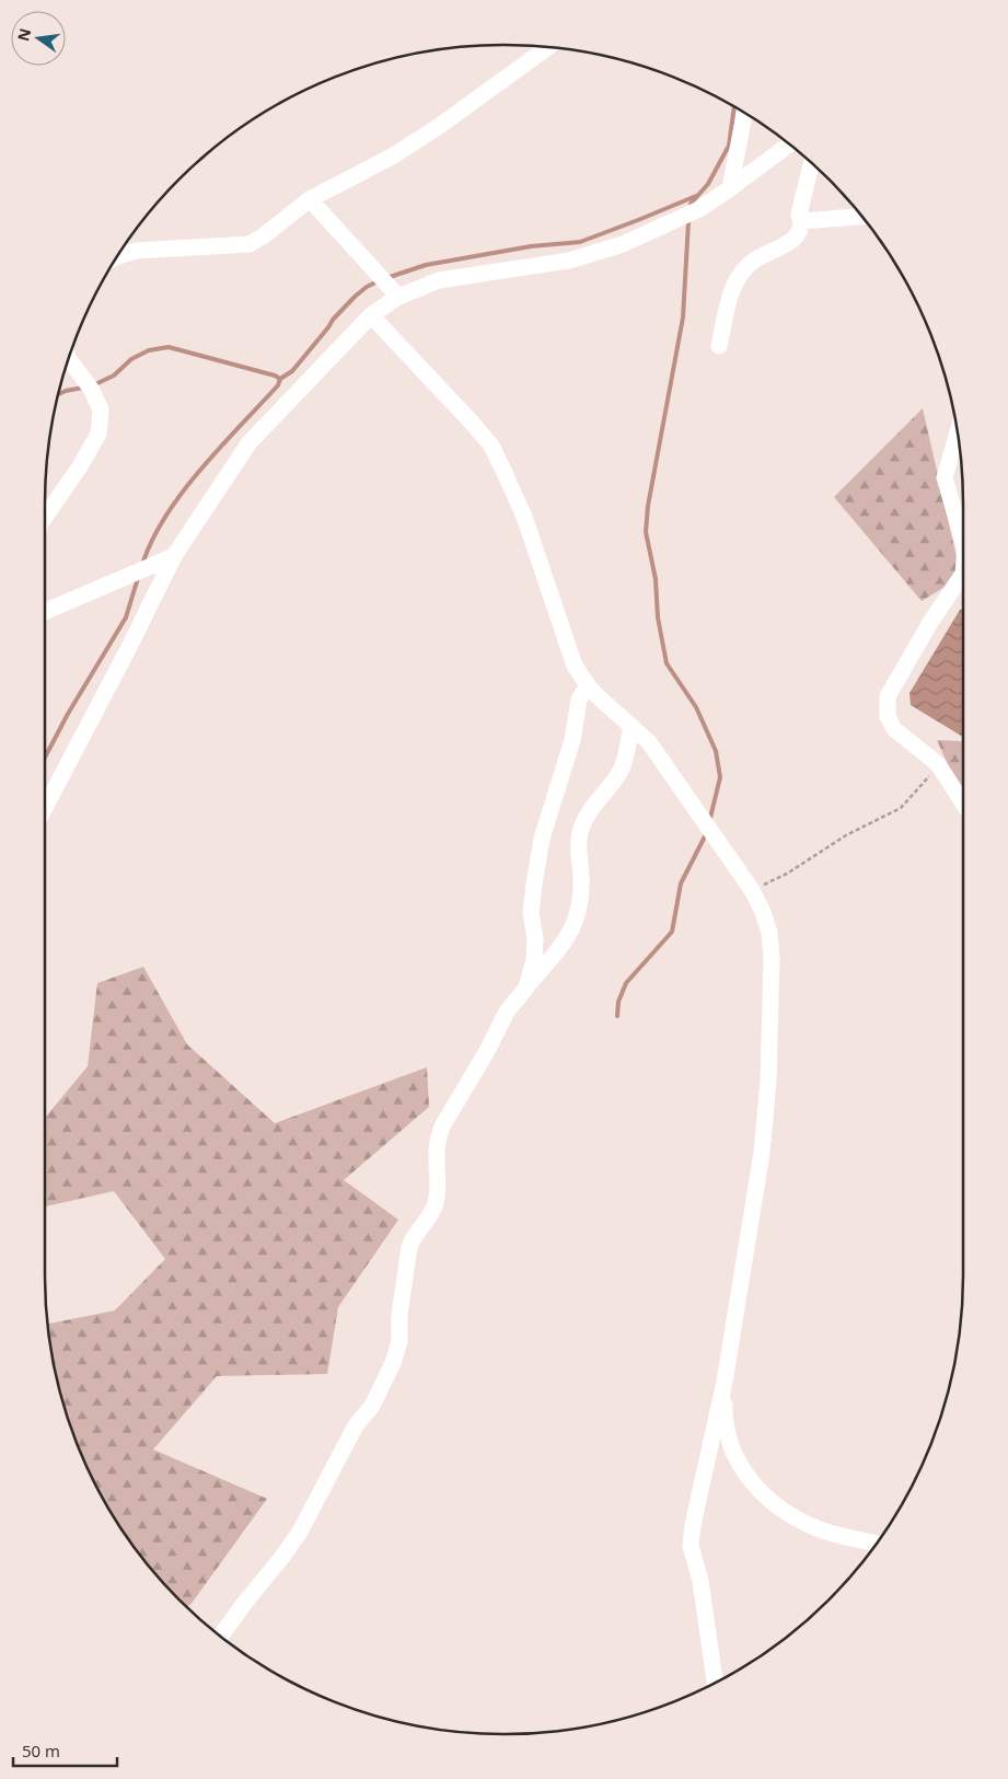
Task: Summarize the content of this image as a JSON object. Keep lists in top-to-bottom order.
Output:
{
  "scale_bar": "50 m",
  "north": "left"
}
